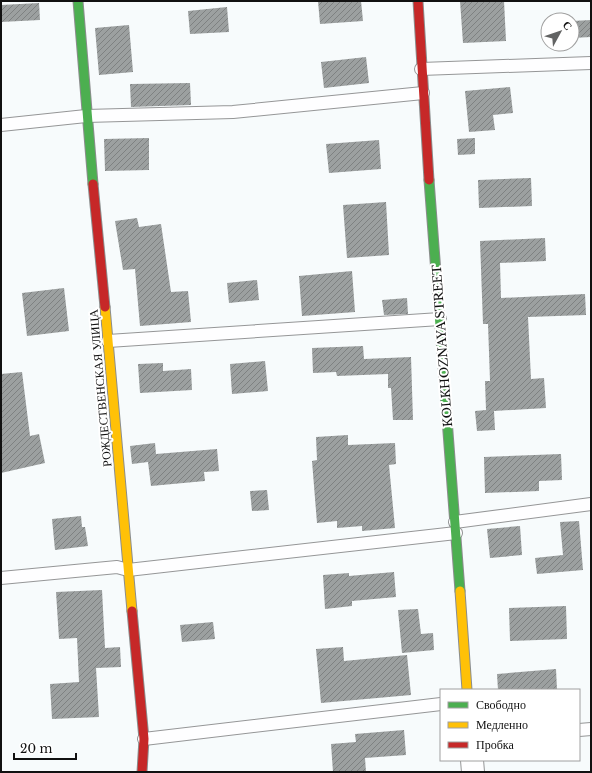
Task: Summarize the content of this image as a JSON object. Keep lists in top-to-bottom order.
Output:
{
  "streets": {
    "street": ["KOLKHOZNAYA STREET", "РОЖДЕСТВЕНСКАЯ УЛИЦА"]
  },
  "legend": ["Свободно", "Медленно", "Пробка"],
  "scale_bar": "20 m",
  "north": "top right"
}
